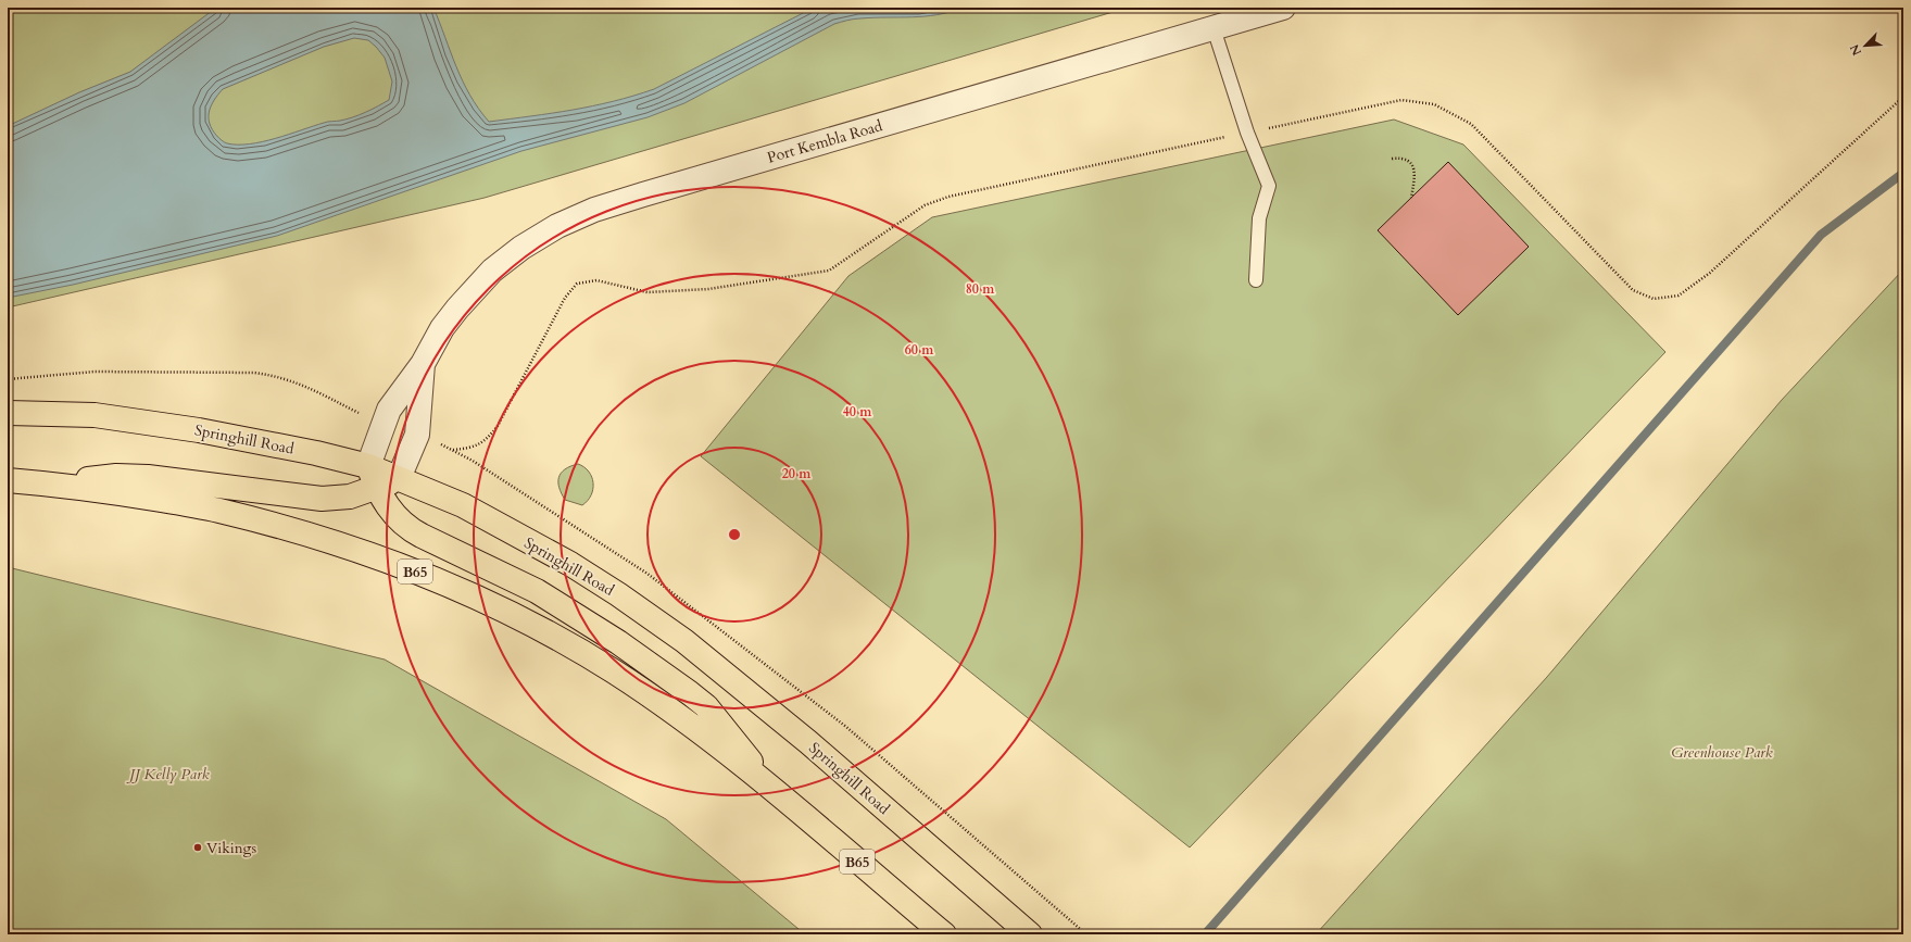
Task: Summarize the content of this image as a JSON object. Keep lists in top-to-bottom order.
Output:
{
  "streets": {
    "main road": ["Springhill Road", "B65"],
    "street": ["Port Kembla Road"]
  },
  "crossings": [
    ["Port Kembla Road", "Springhill Road"]
  ],
  "parks": ["Greenhouse Park", "JJ Kelly Park"],
  "places": ["Vikings"],
  "north": "bottom left",
  "rings": [
    "80 m",
    "60 m",
    "40 m",
    "20 m"
  ]
}
